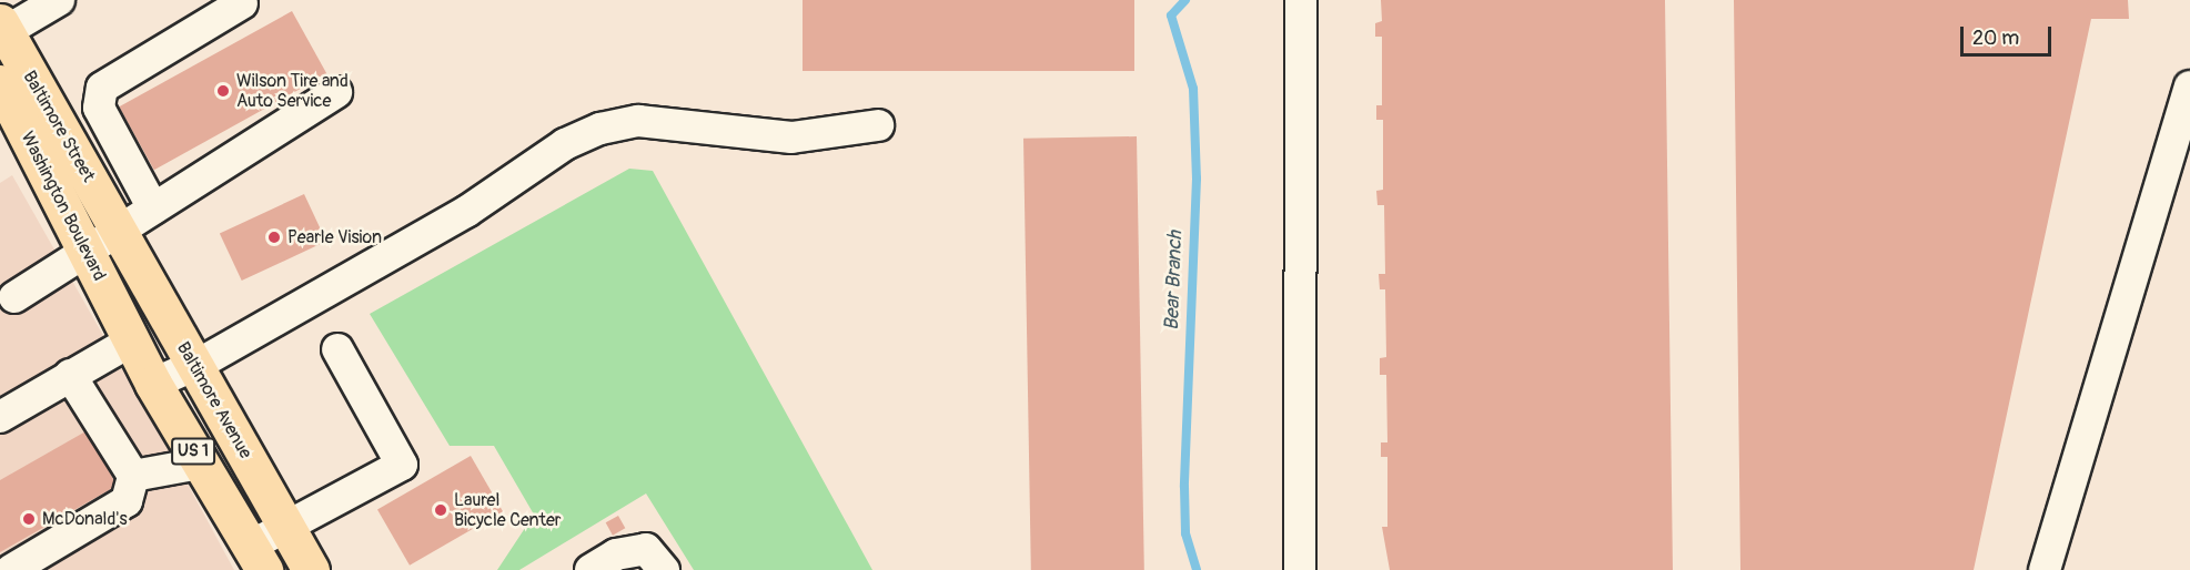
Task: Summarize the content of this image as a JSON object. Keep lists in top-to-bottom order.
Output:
{
  "streets": {
    "main road": [
      "Baltimore Street",
      "Washington Boulevard",
      "Baltimore Avenue",
      "US 1"
    ]
  },
  "crossings": [
    ["Baltimore Street", "Baltimore Avenue"],
    ["Washington Boulevard", "US 1"]
  ],
  "water": ["Bear Branch"],
  "places": [
    "Wilson Tire and Auto Service",
    "Pearle Vision",
    "Laurel Bicycle Center",
    "McDonald's"
  ],
  "scale_bar": "20 m"
}
